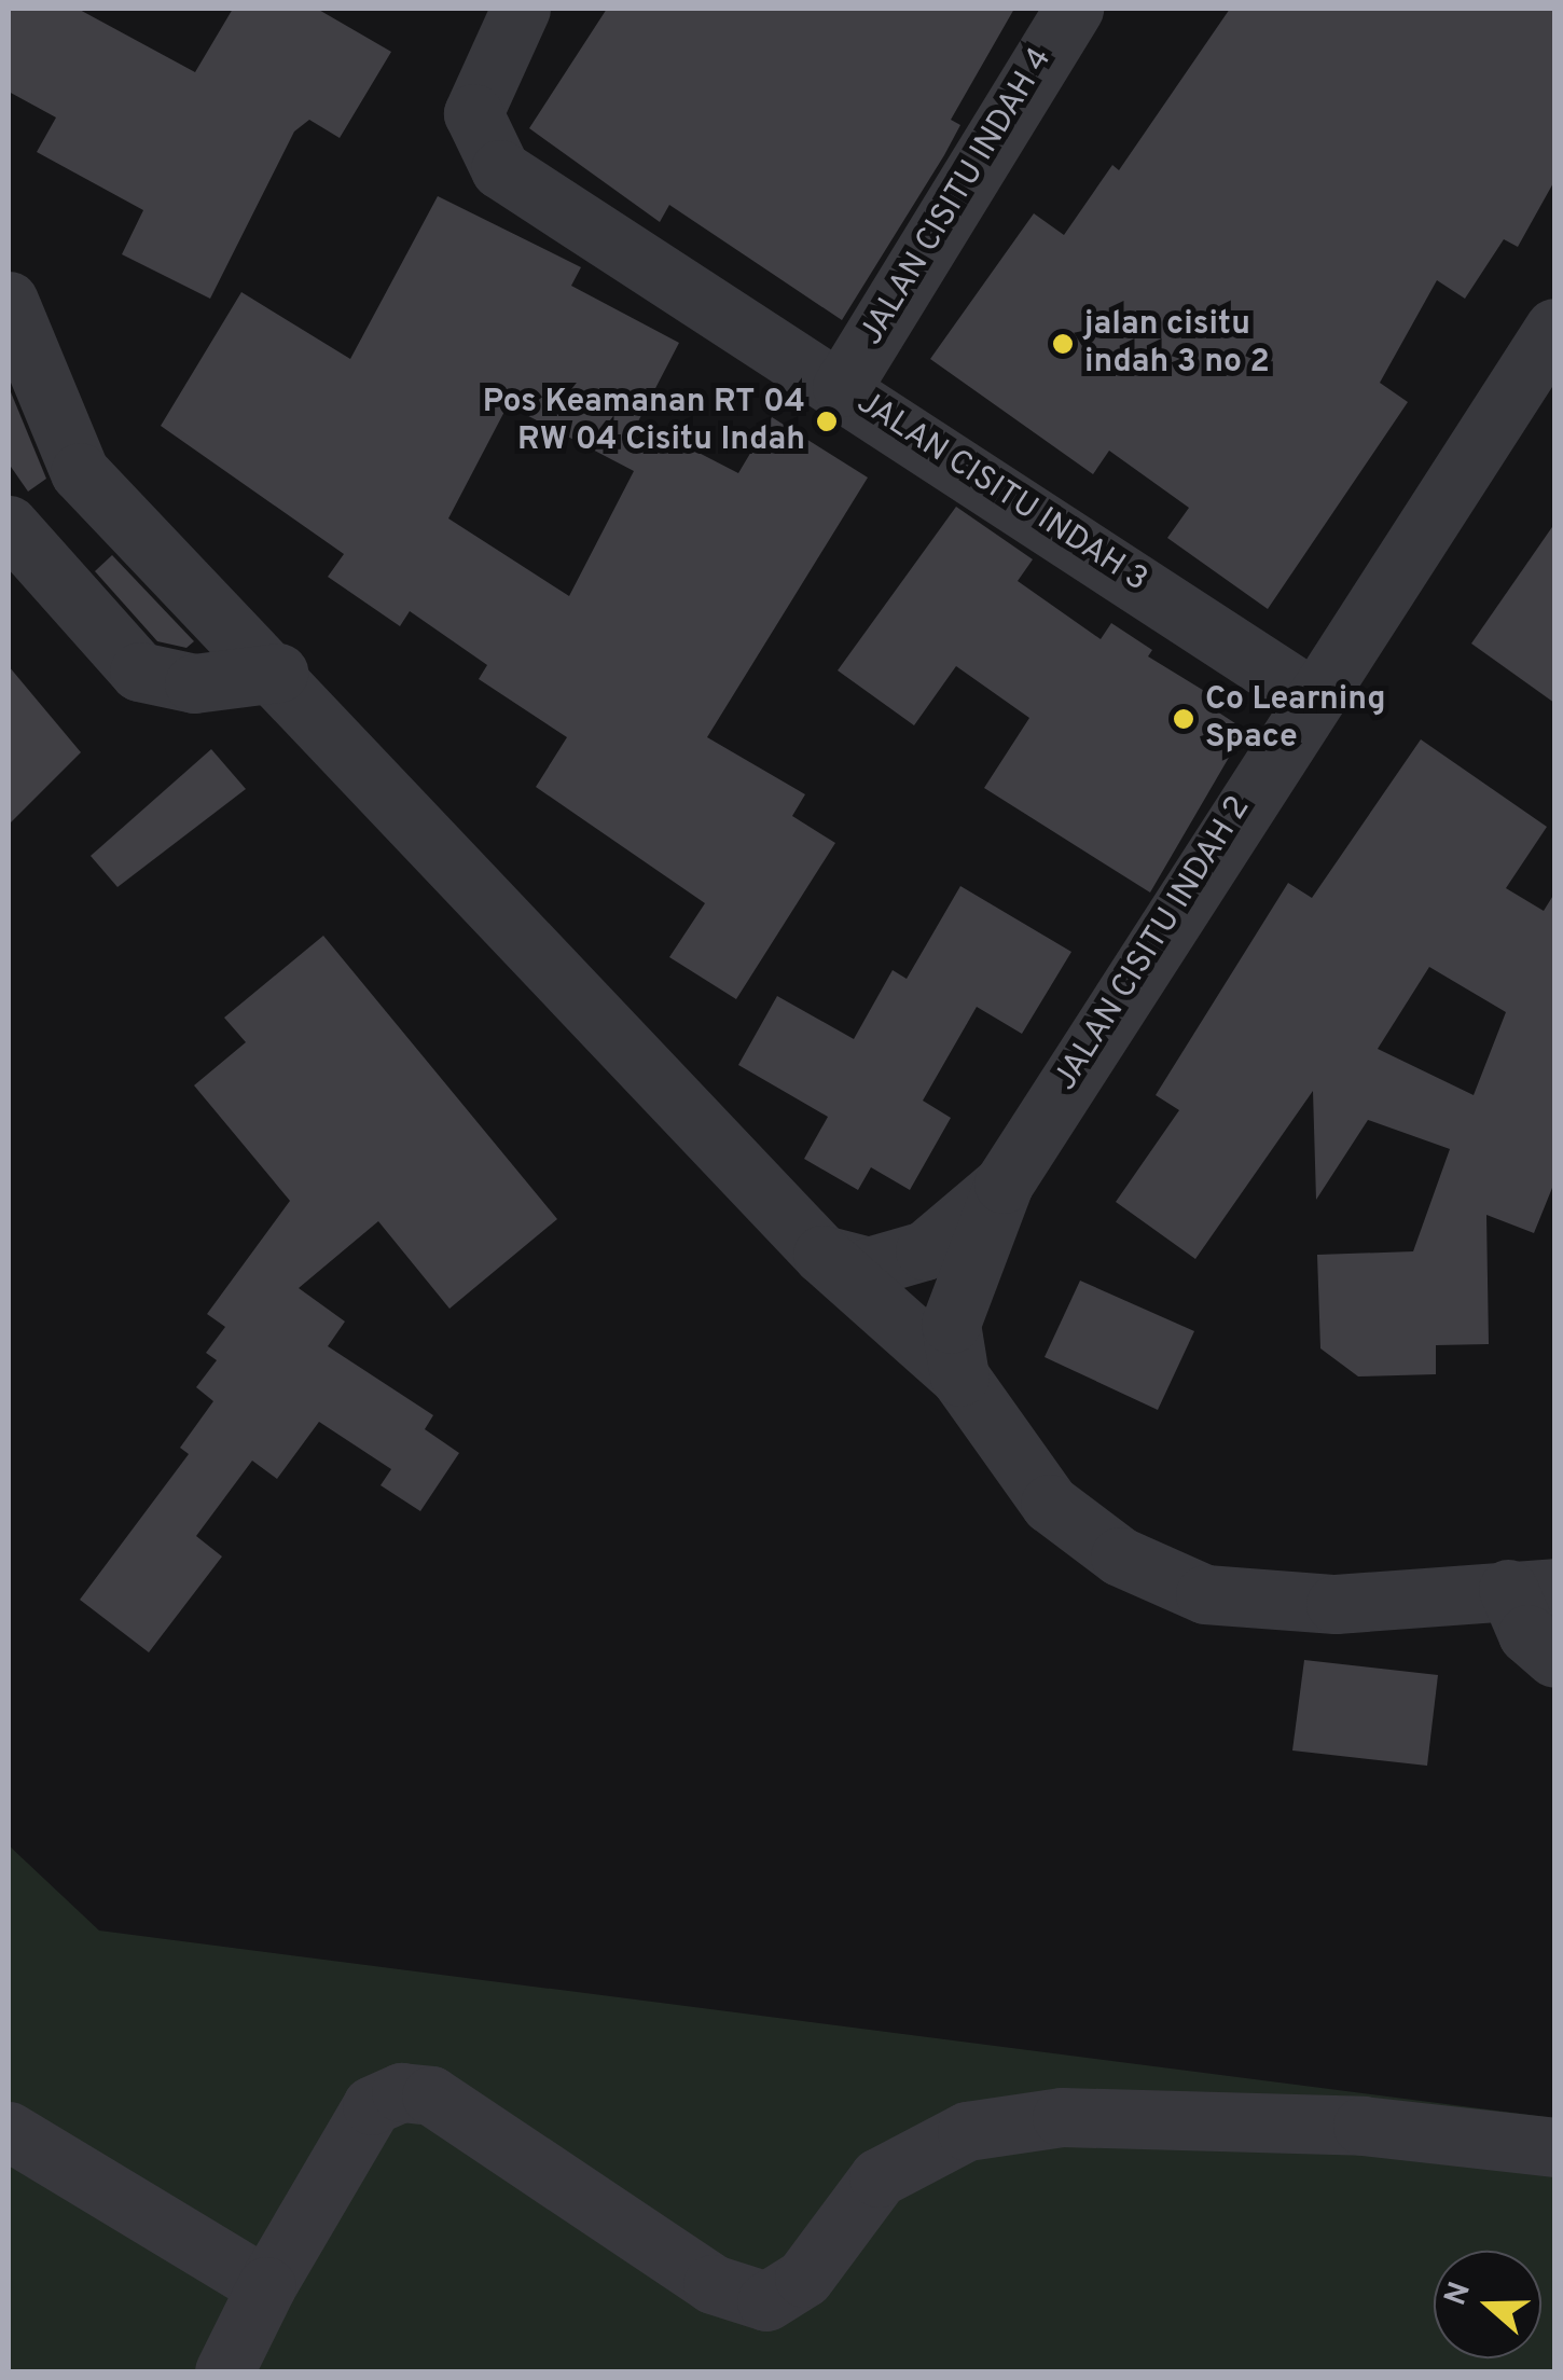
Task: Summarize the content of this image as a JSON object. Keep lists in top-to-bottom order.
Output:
{
  "streets": {
    "street": ["JALAN CISITU INDAH 4", "JALAN CISITU INDAH 3", "JALAN CISITU INDAH 2"]
  },
  "crossings": [
    ["JALAN CISITU INDAH 4", "JALAN CISITU INDAH 3"],
    ["JALAN CISITU INDAH 3", "JALAN CISITU INDAH 2"]
  ],
  "places": ["jalan cisitu indah 3 no 2", "Pos Keamanan RT 04 RW 04 Cisitu Indah", "Co Learning Space"],
  "north": "left"
}
